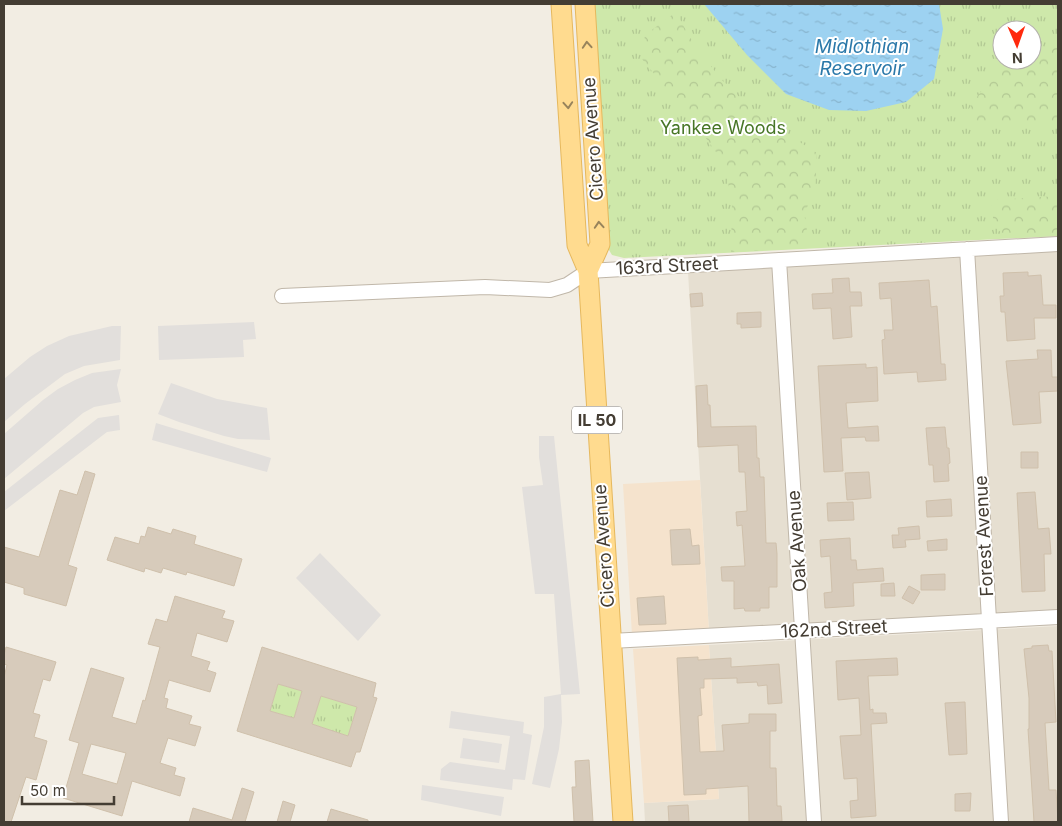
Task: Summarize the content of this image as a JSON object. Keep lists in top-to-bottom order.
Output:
{
  "streets": {
    "main road": ["Cicero Avenue", "IL 50"],
    "street": [
      "163rd Street",
      "Forest Avenue",
      "Oak Avenue",
      "162nd Street"
    ]
  },
  "crossings": [
    ["Cicero Avenue", "163rd Street"],
    ["Cicero Avenue", "162nd Street"],
    ["163rd Street", "Forest Avenue"],
    ["163rd Street", "Oak Avenue"],
    ["Forest Avenue", "162nd Street"],
    ["Oak Avenue", "162nd Street"]
  ],
  "water": ["Midlothian Reservoir"],
  "parks": ["Yankee Woods"],
  "scale_bar": "50 m",
  "north": "bottom"
}
